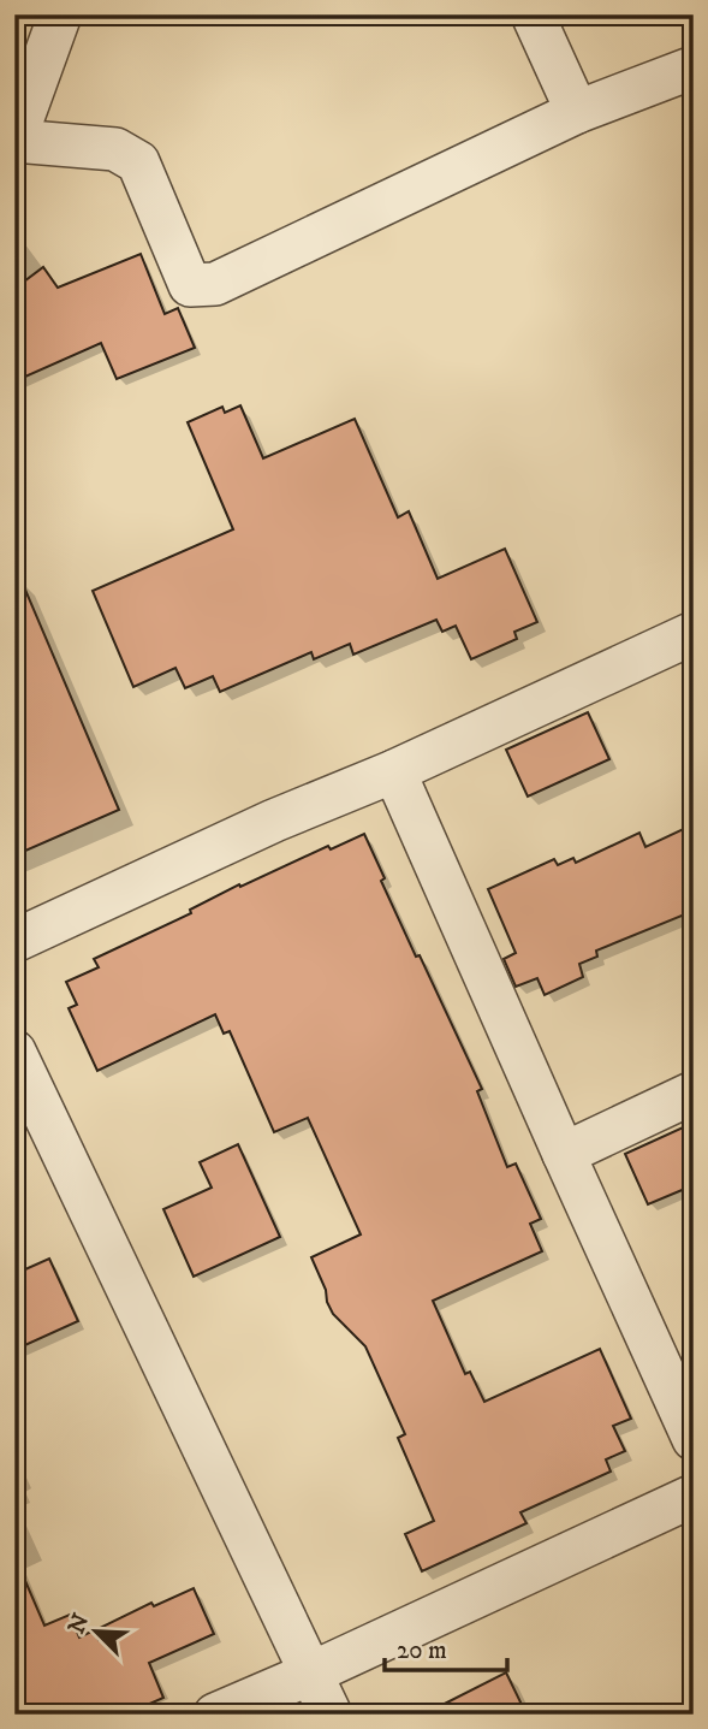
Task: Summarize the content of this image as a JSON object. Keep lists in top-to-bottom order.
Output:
{
  "scale_bar": "20 m",
  "north": "top left"
}
